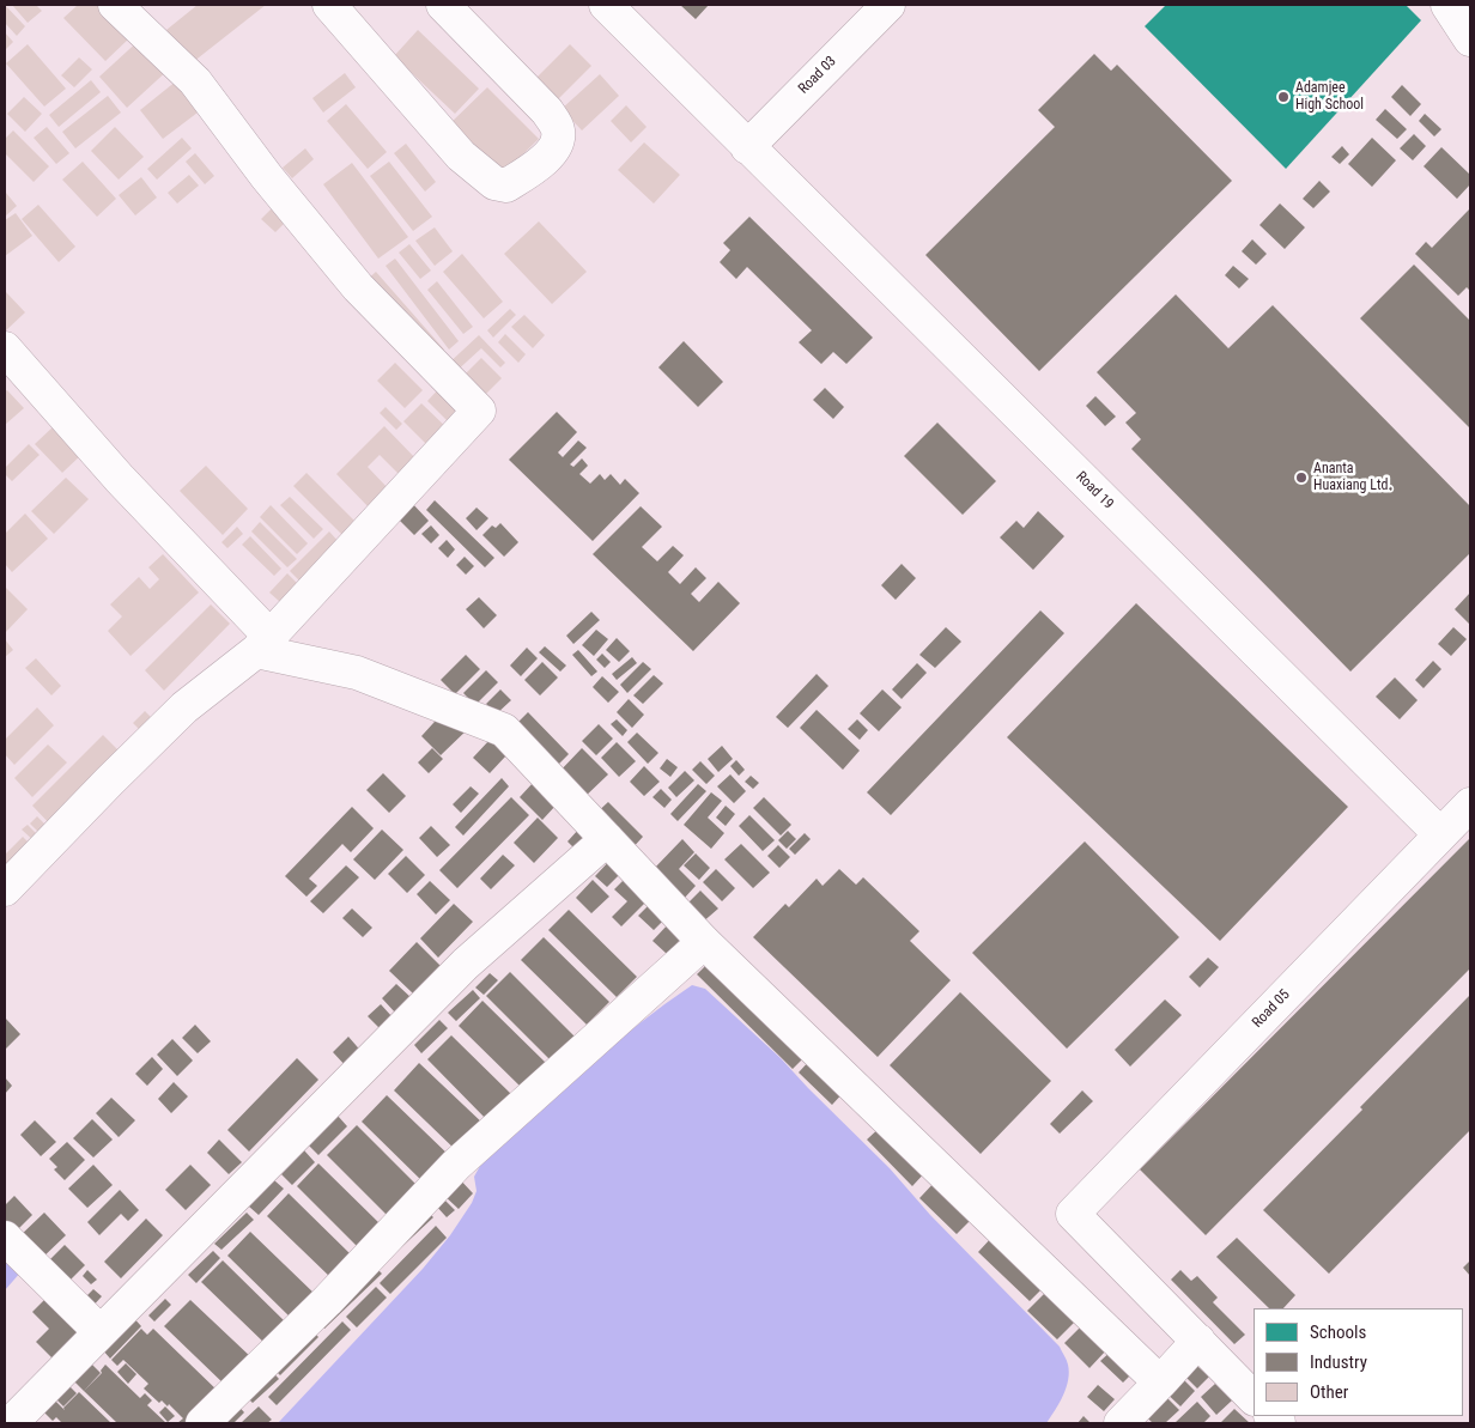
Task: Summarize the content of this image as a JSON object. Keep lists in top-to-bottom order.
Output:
{
  "streets": {
    "street": ["Road 03", "Road 19", "Road 05"]
  },
  "crossings": [
    ["Road 03", "Road 19"],
    ["Road 19", "Road 05"]
  ],
  "places": ["Adamjee High School", "Ananta Huaxiang Ltd."],
  "legend": ["Schools", "Industry", "Other"]
}
